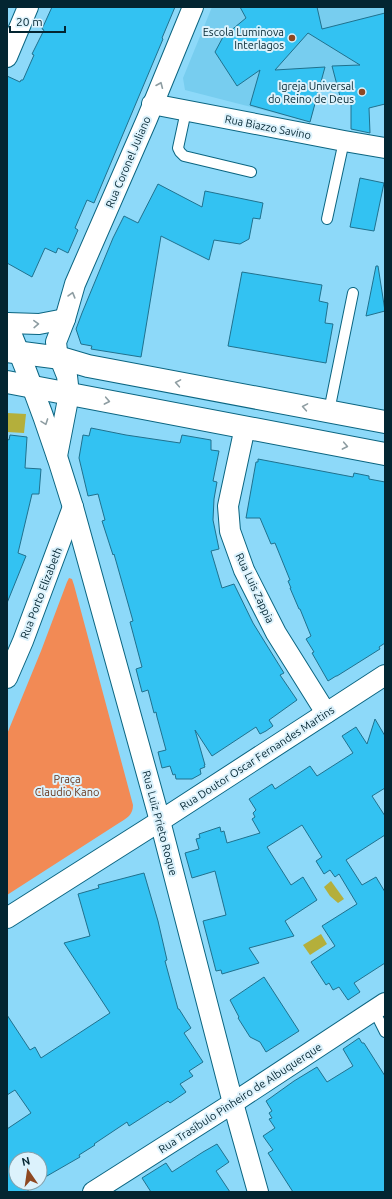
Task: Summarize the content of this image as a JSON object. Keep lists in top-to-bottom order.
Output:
{
  "streets": {
    "street": [
      "Rua Biazzo Savino",
      "Rua Coronel Juliano",
      "Rua Luis Zappia",
      "Rua Porto Elizabeth",
      "Rua Doutor Oscar Fernandes Martins",
      "Rua Luiz Prieto Roque",
      "Rua Trasíbulo Pinheiro de Albuquerque"
    ]
  },
  "crossings": [
    ["Rua Biazzo Savino", "Rua Coronel Juliano"],
    ["Rua Coronel Juliano", "Rua Luiz Prieto Roque"],
    ["Rua Luis Zappia", "Rua Doutor Oscar Fernandes Martins"],
    ["Rua Porto Elizabeth", "Rua Luiz Prieto Roque"],
    ["Rua Doutor Oscar Fernandes Martins", "Rua Luiz Prieto Roque"],
    ["Rua Luiz Prieto Roque", "Rua Trasíbulo Pinheiro de Albuquerque"]
  ],
  "one_way": ["Rua Coronel Juliano"],
  "parks": ["Praça Claudio Kano"],
  "places": ["Escola Luminova Interlagos", "Igreja Universal do Reino de Deus"],
  "scale_bar": "20 m",
  "north": "top"
}
